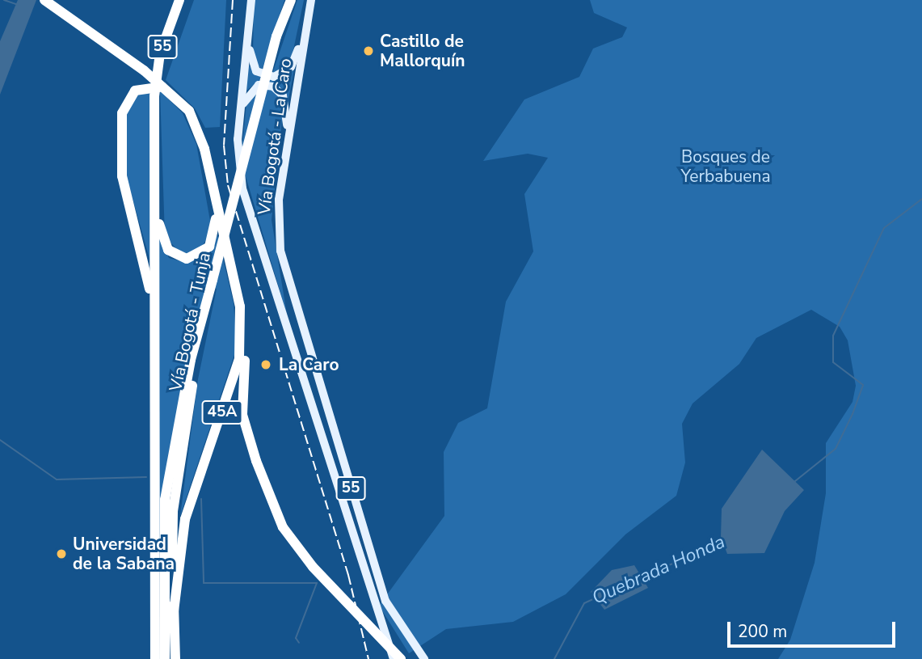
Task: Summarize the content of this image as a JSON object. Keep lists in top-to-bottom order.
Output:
{
  "streets": {
    "highway": ["55", "Vía Bogotá - Tunja", "45A"],
    "main road": ["Vía Bogotá - La Caro"]
  },
  "crossings": [
    ["Vía Bogotá - Tunja", "45A"]
  ],
  "water": ["Quebrada Honda"],
  "parks": ["Bosques de Yerbabuena"],
  "places": ["Castillo de Mallorquín", "La Caro", "Universidad de la Sabana"],
  "scale_bar": "200 m"
}
